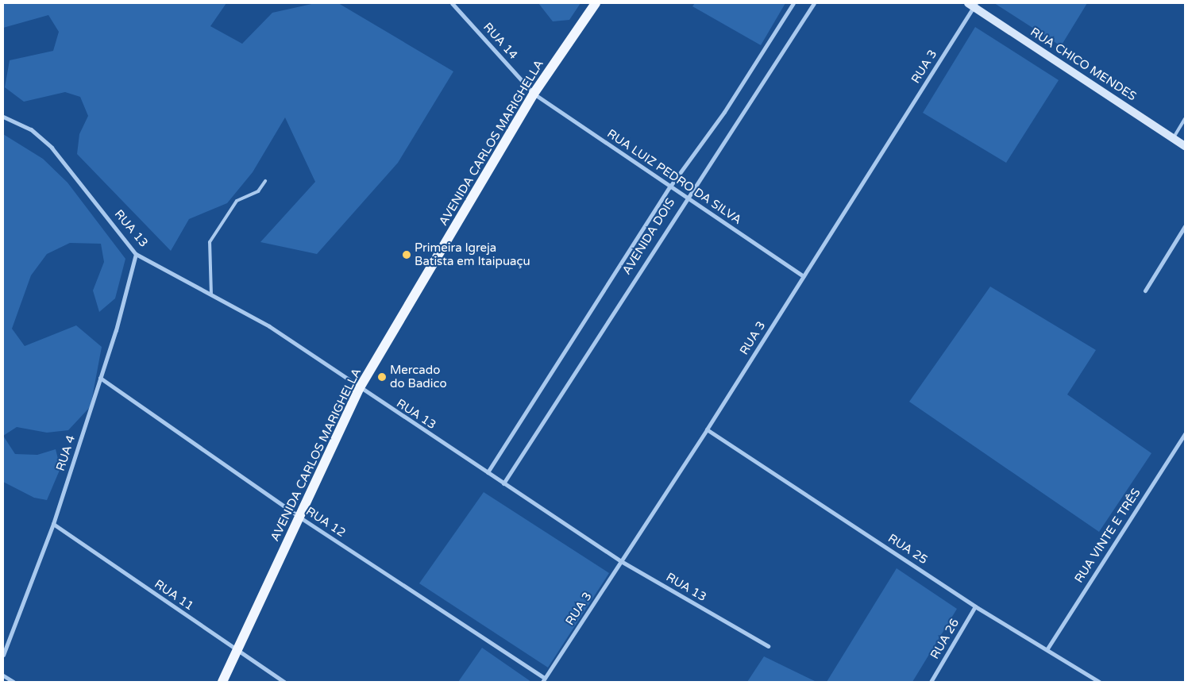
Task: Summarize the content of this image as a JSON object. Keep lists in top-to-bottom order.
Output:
{
  "streets": {
    "main road": ["RUA CHICO MENDES", "AVENIDA CARLOS MARIGHELLA"],
    "street": [
      "RUA 14",
      "RUA 3",
      "RUA LUIZ PEDRO DA SILVA",
      "RUA 13",
      "AVENIDA DOIS",
      "RUA 4",
      "RUA 12",
      "RUA VINTE E TRÊS",
      "RUA 25",
      "RUA 11",
      "RUA 26"
    ]
  },
  "crossings": [
    ["RUA 14", "AVENIDA CARLOS MARIGHELLA"],
    ["RUA 14", "RUA LUIZ PEDRO DA SILVA"],
    ["RUA CHICO MENDES", "RUA 3"],
    ["RUA 3", "RUA LUIZ PEDRO DA SILVA"],
    ["RUA 3", "RUA 13"],
    ["RUA 3", "RUA 12"],
    ["RUA 3", "RUA 25"],
    ["AVENIDA CARLOS MARIGHELLA", "RUA LUIZ PEDRO DA SILVA"],
    ["AVENIDA CARLOS MARIGHELLA", "RUA 13"],
    ["AVENIDA CARLOS MARIGHELLA", "RUA 12"],
    ["AVENIDA CARLOS MARIGHELLA", "RUA 11"],
    ["RUA LUIZ PEDRO DA SILVA", "AVENIDA DOIS"],
    ["RUA 13", "AVENIDA DOIS"],
    ["RUA 13", "RUA 4"],
    ["RUA 4", "RUA 12"],
    ["RUA 4", "RUA 11"],
    ["RUA VINTE E TRÊS", "RUA 25"],
    ["RUA 25", "RUA 26"]
  ],
  "places": ["Primeira Igreja Batista em Itaipuaçu", "Mercado do Badico"]
}
